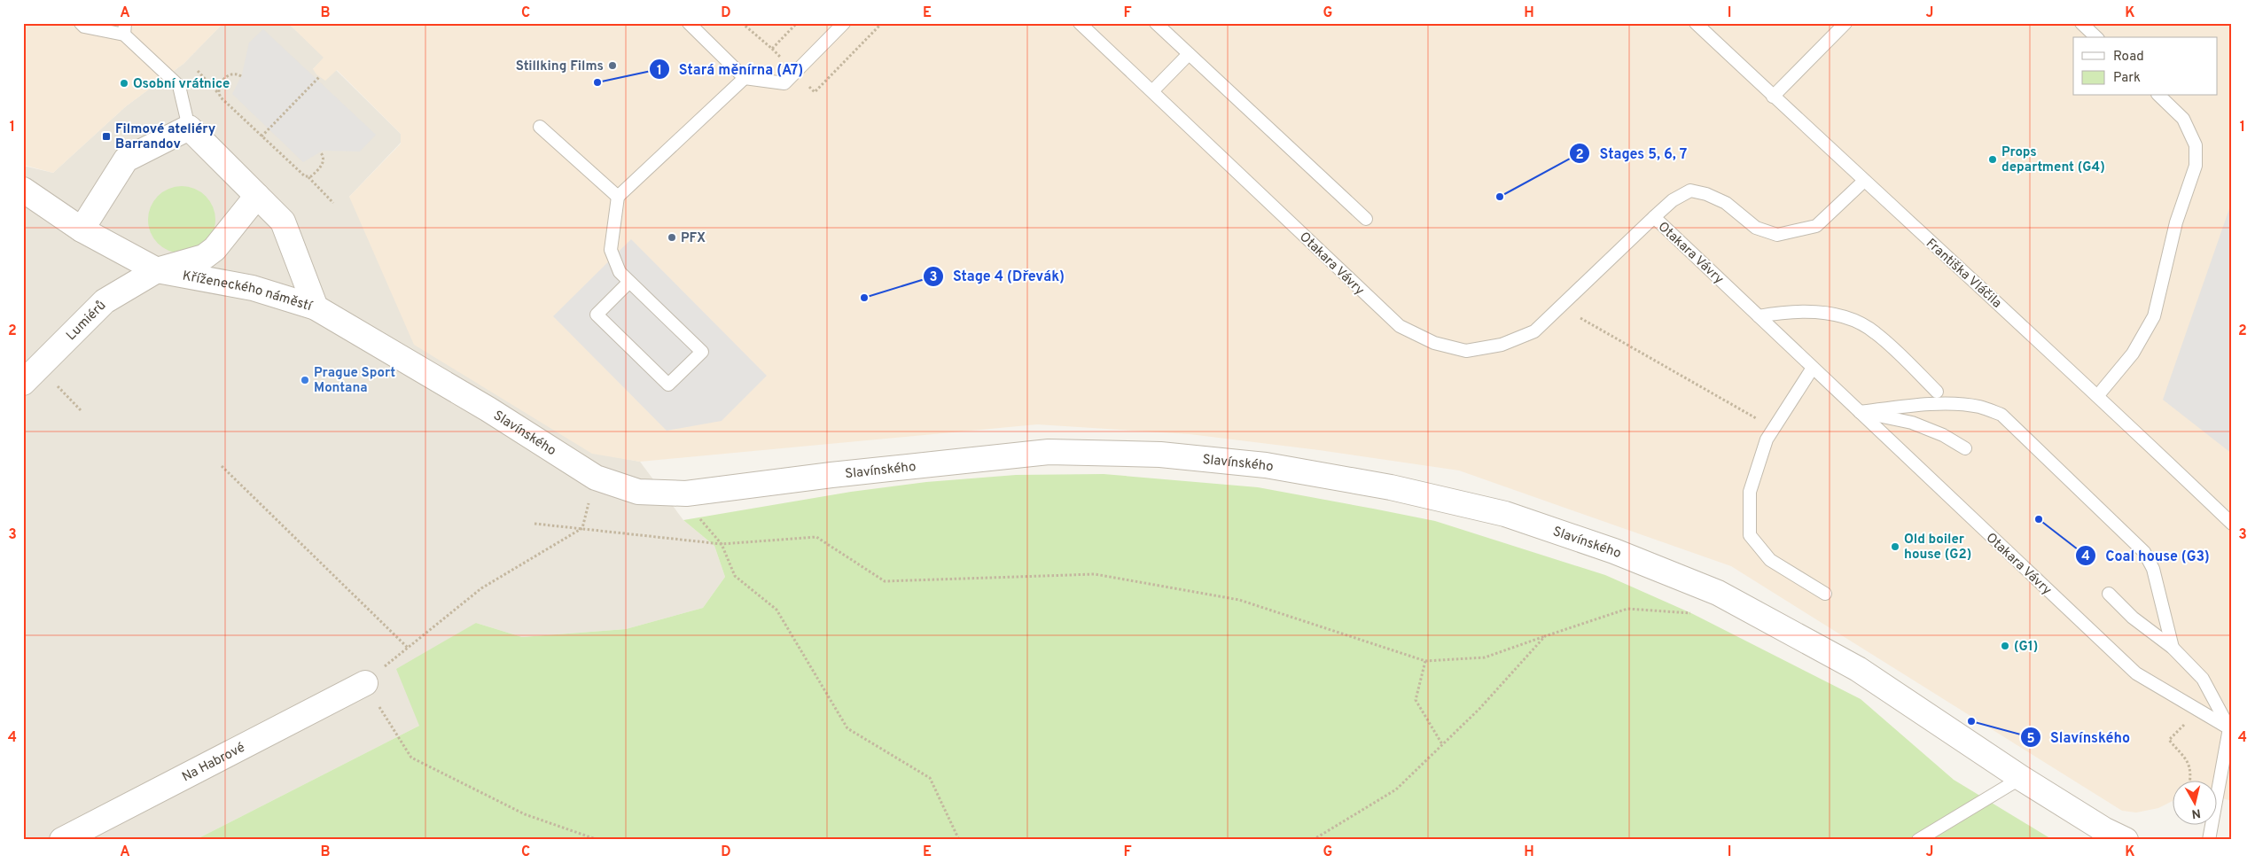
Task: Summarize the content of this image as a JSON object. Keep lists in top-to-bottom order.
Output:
{
  "streets": {
    "street": [
      "Kříženeckého náměstí",
      "Lumiérů",
      "Slavínského",
      "Na Habrové"
    ],
    "lane": ["Otakara Vávry", "Františka Vláčila"]
  },
  "crossings": [
    ["Kříženeckého náměstí", "Lumiérů"],
    ["Kříženeckého náměstí", "Slavínského"]
  ],
  "places": {
    "other": [
      "Stillking Films",
      "Stará měnírna (A7)",
      "Osobní vrátnice",
      "Props department (G4)",
      "Stages 5, 6, 7",
      "PFX",
      "Stage 4 (Dřevák)",
      "Prague Sport Montana",
      "Coal house (G3)",
      "Old boiler house (G2)",
      "(G1)",
      "Slavínského"
    ],
    "transit": ["Filmové ateliéry Barrandov"]
  },
  "legend": ["Road", "Park"],
  "north": "bottom",
  "grid": {
    "columns": [
      "A",
      "B",
      "C",
      "D",
      "E",
      "F",
      "G",
      "H",
      "I",
      "J",
      "K"
    ],
    "rows": [
      "1",
      "2",
      "3",
      "4"
    ]
  }
}
